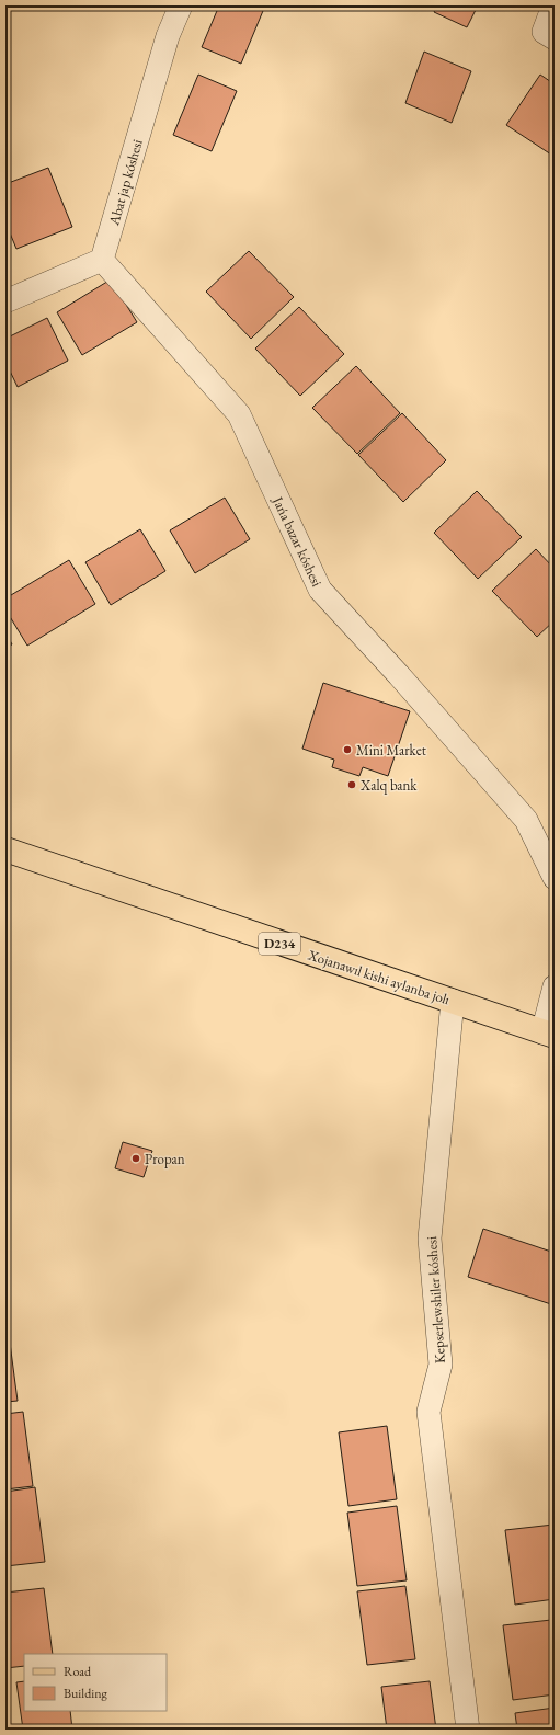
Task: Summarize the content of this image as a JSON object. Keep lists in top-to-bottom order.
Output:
{
  "streets": {
    "main road": ["D234", "Xojanawıl kishi aylanba jolı"],
    "street": ["Abat jap kóshesi", "Jańa bazar kóshesi", "Kepserlewshiler kóshesi"]
  },
  "crossings": [
    ["Abat jap kóshesi", "Jańa bazar kóshesi"],
    ["Xojanawıl kishi aylanba jolı", "Kepserlewshiler kóshesi"]
  ],
  "places": ["Mini Market", "Xalq bank", "Propan"],
  "legend": ["Road", "Building"]
}
